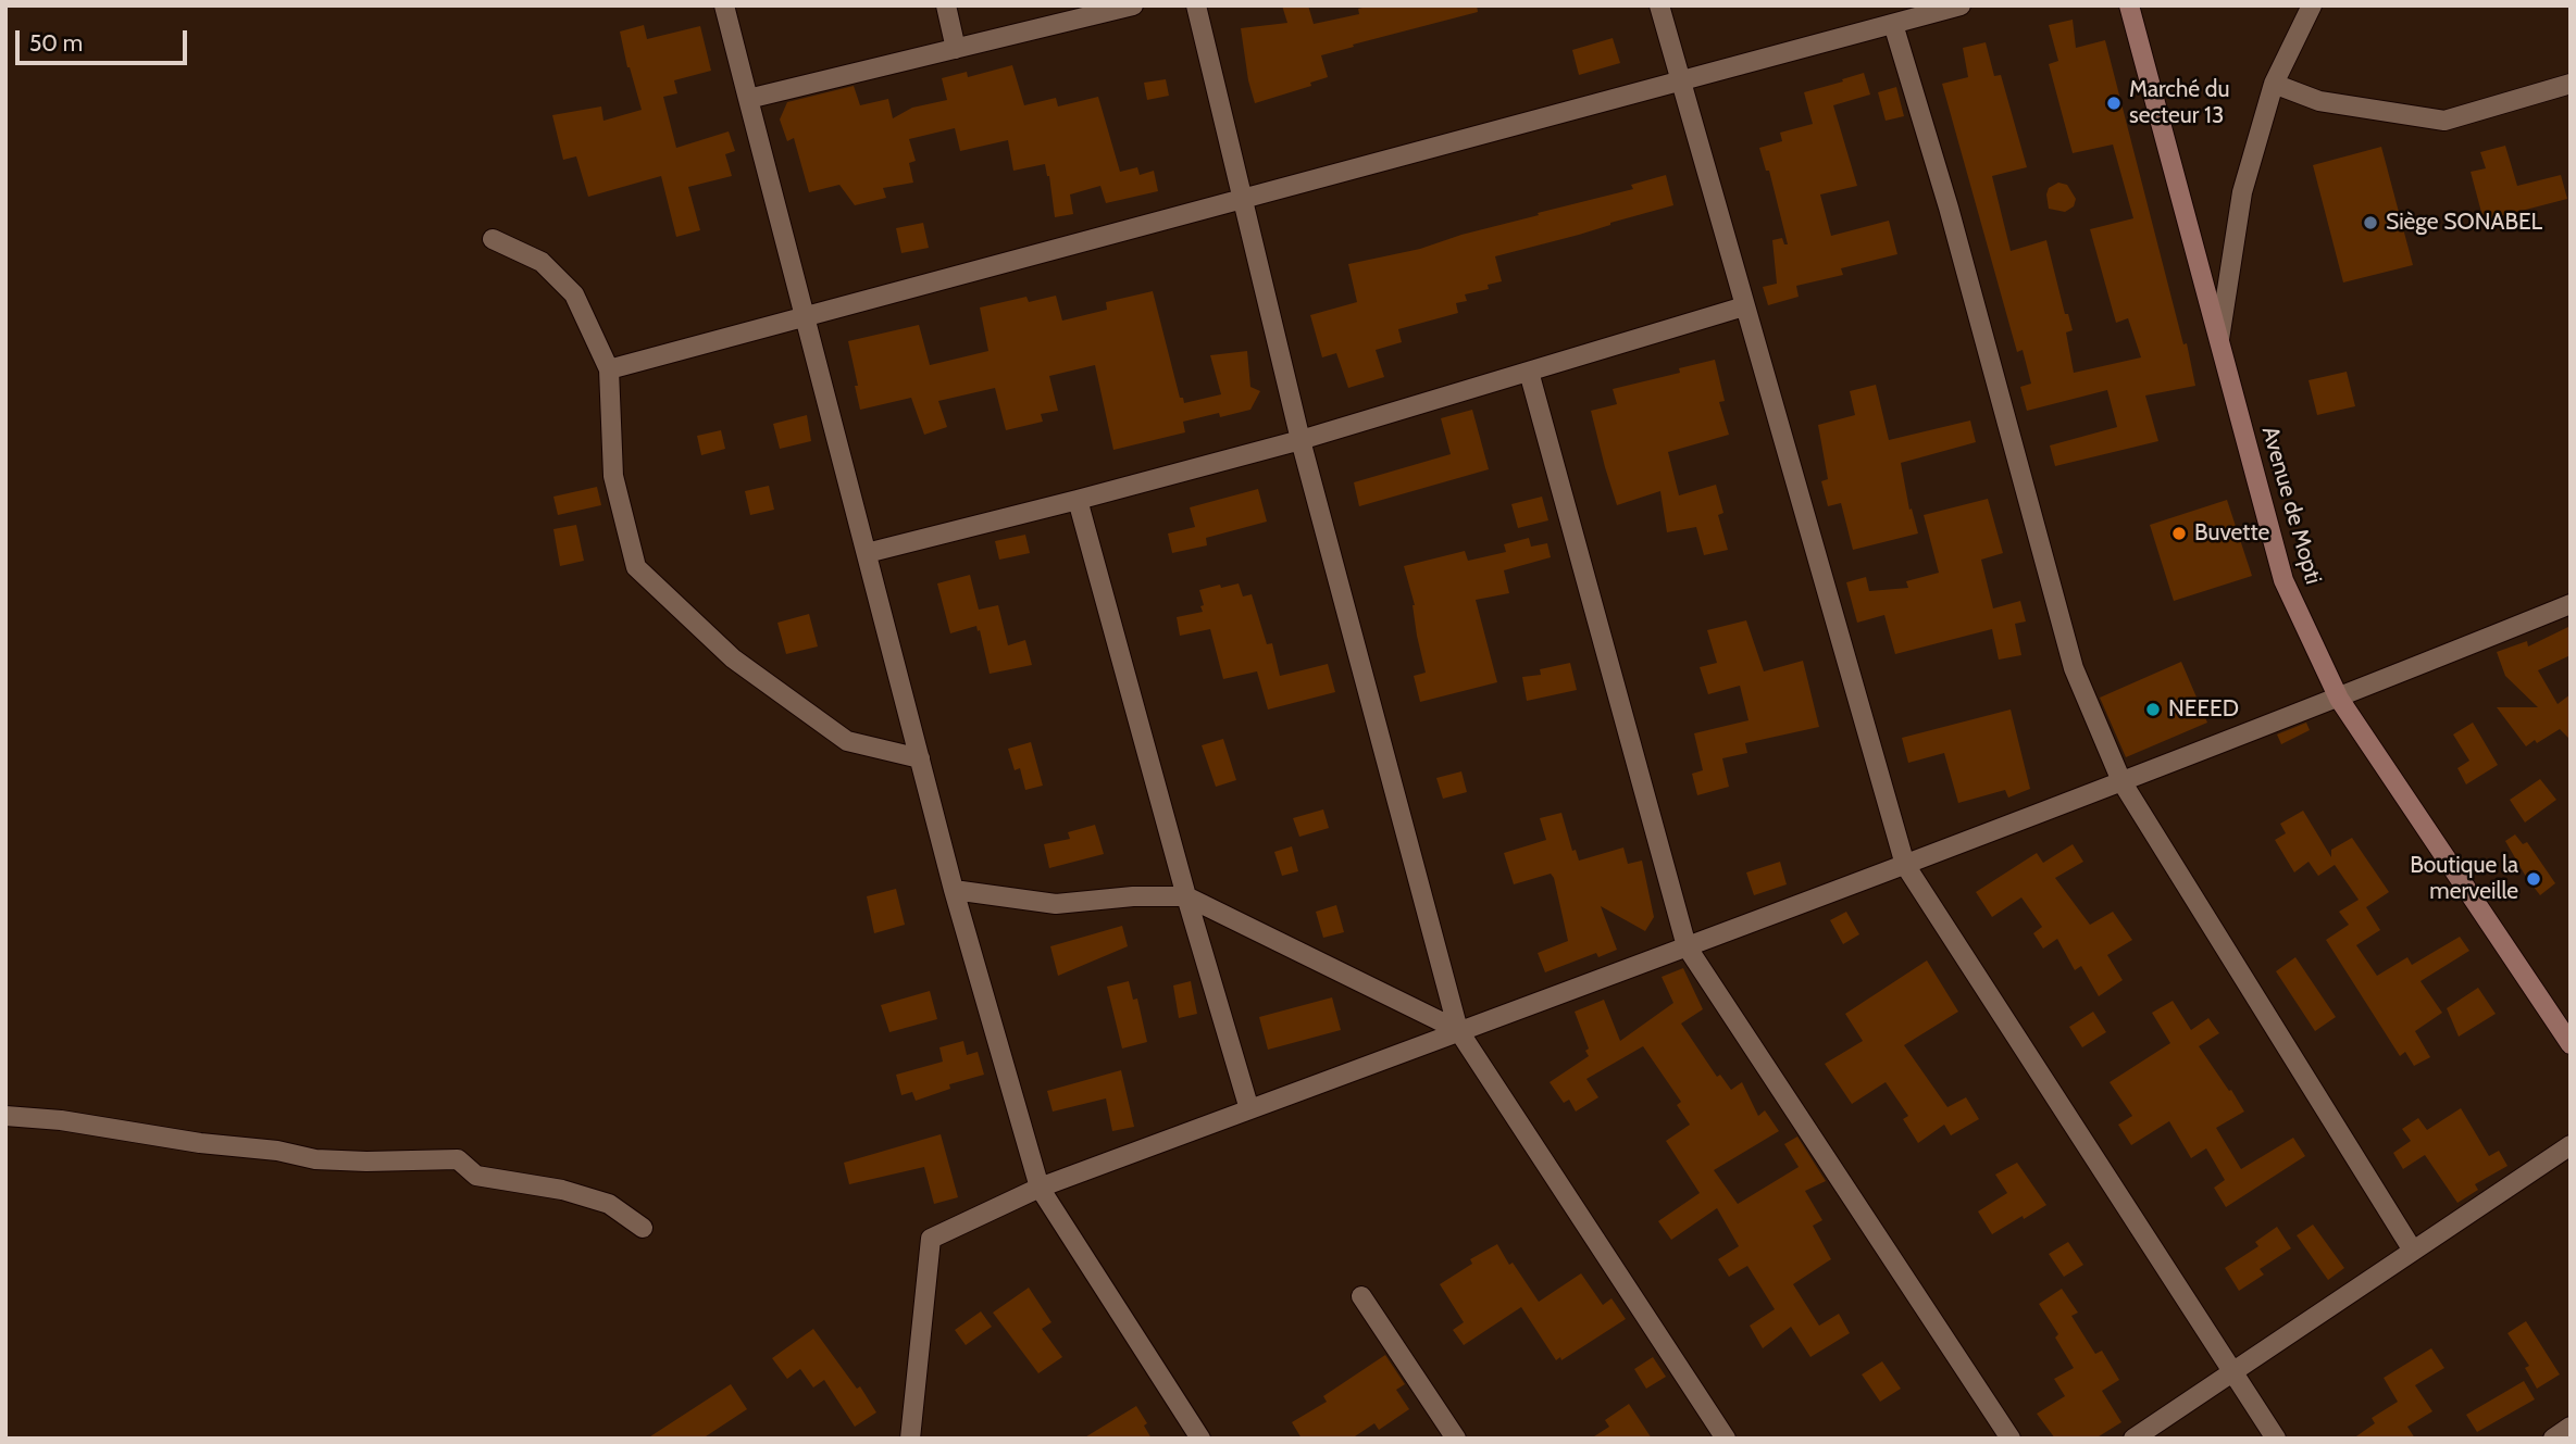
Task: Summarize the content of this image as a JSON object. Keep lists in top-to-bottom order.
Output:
{
  "streets": {
    "street": ["Avenue de Mopti"]
  },
  "places": [
    "Marché du secteur 13",
    "Siège SONABEL",
    "Buvette",
    "NEEED",
    "Boutique la merveille"
  ],
  "scale_bar": "50 m"
}
